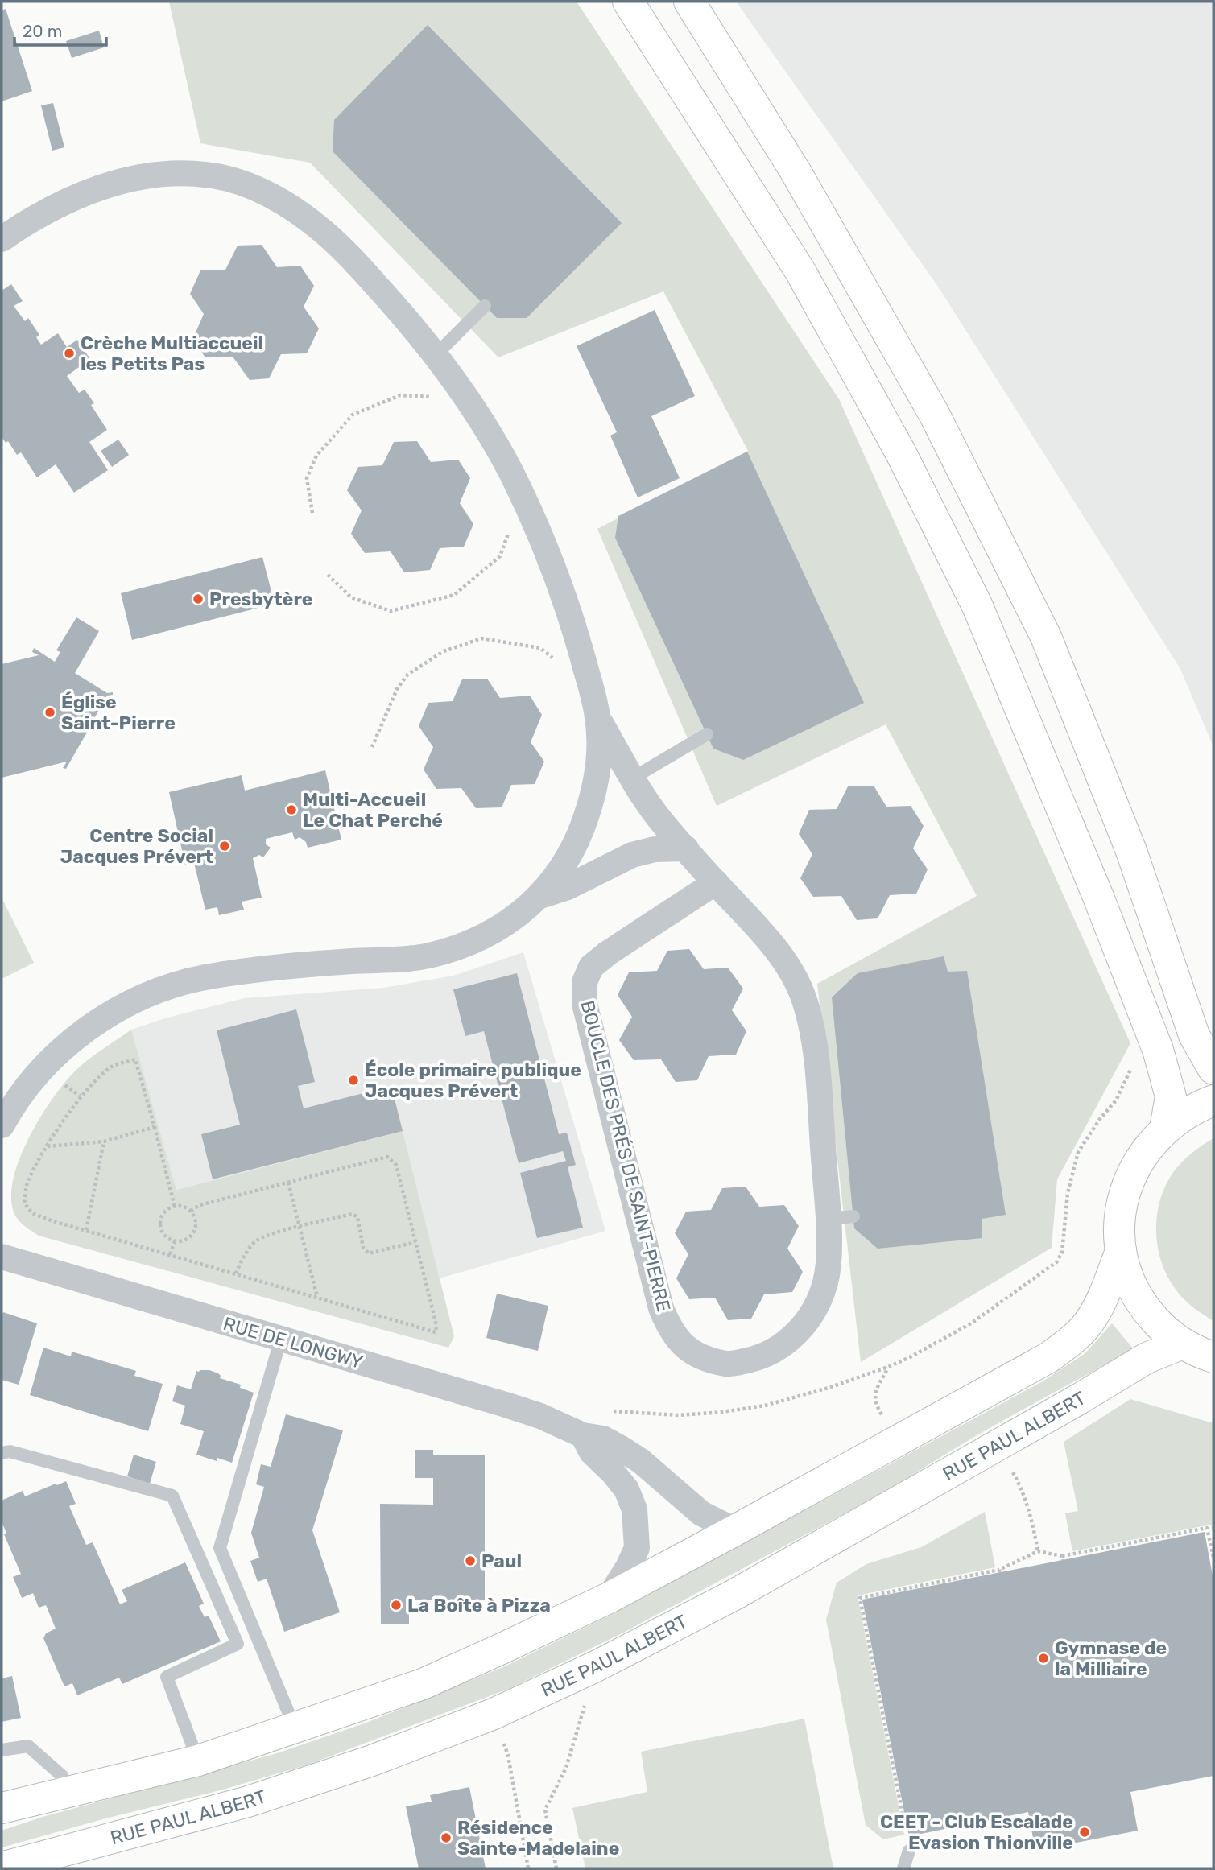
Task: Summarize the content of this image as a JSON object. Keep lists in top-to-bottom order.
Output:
{
  "streets": {
    "main road": ["RUE PAUL ALBERT"],
    "street": ["BOUCLE DES PRÉS DE SAINT-PIERRE", "RUE DE LONGWY"]
  },
  "places": [
    "Crèche Multiaccueil les Petits Pas",
    "Presbytère",
    "Église Saint-Pierre",
    "Multi-Accueil Le Chat Perché",
    "Centre Social Jacques Prévert",
    "École primaire publique Jacques Prévert",
    "Paul",
    "La Boîte à Pizza",
    "Gymnase de la Milliaire",
    "CEET - Club Escalade Evasion Thionville",
    "Résidence Sainte-Madelaine"
  ],
  "scale_bar": "20 m"
}
